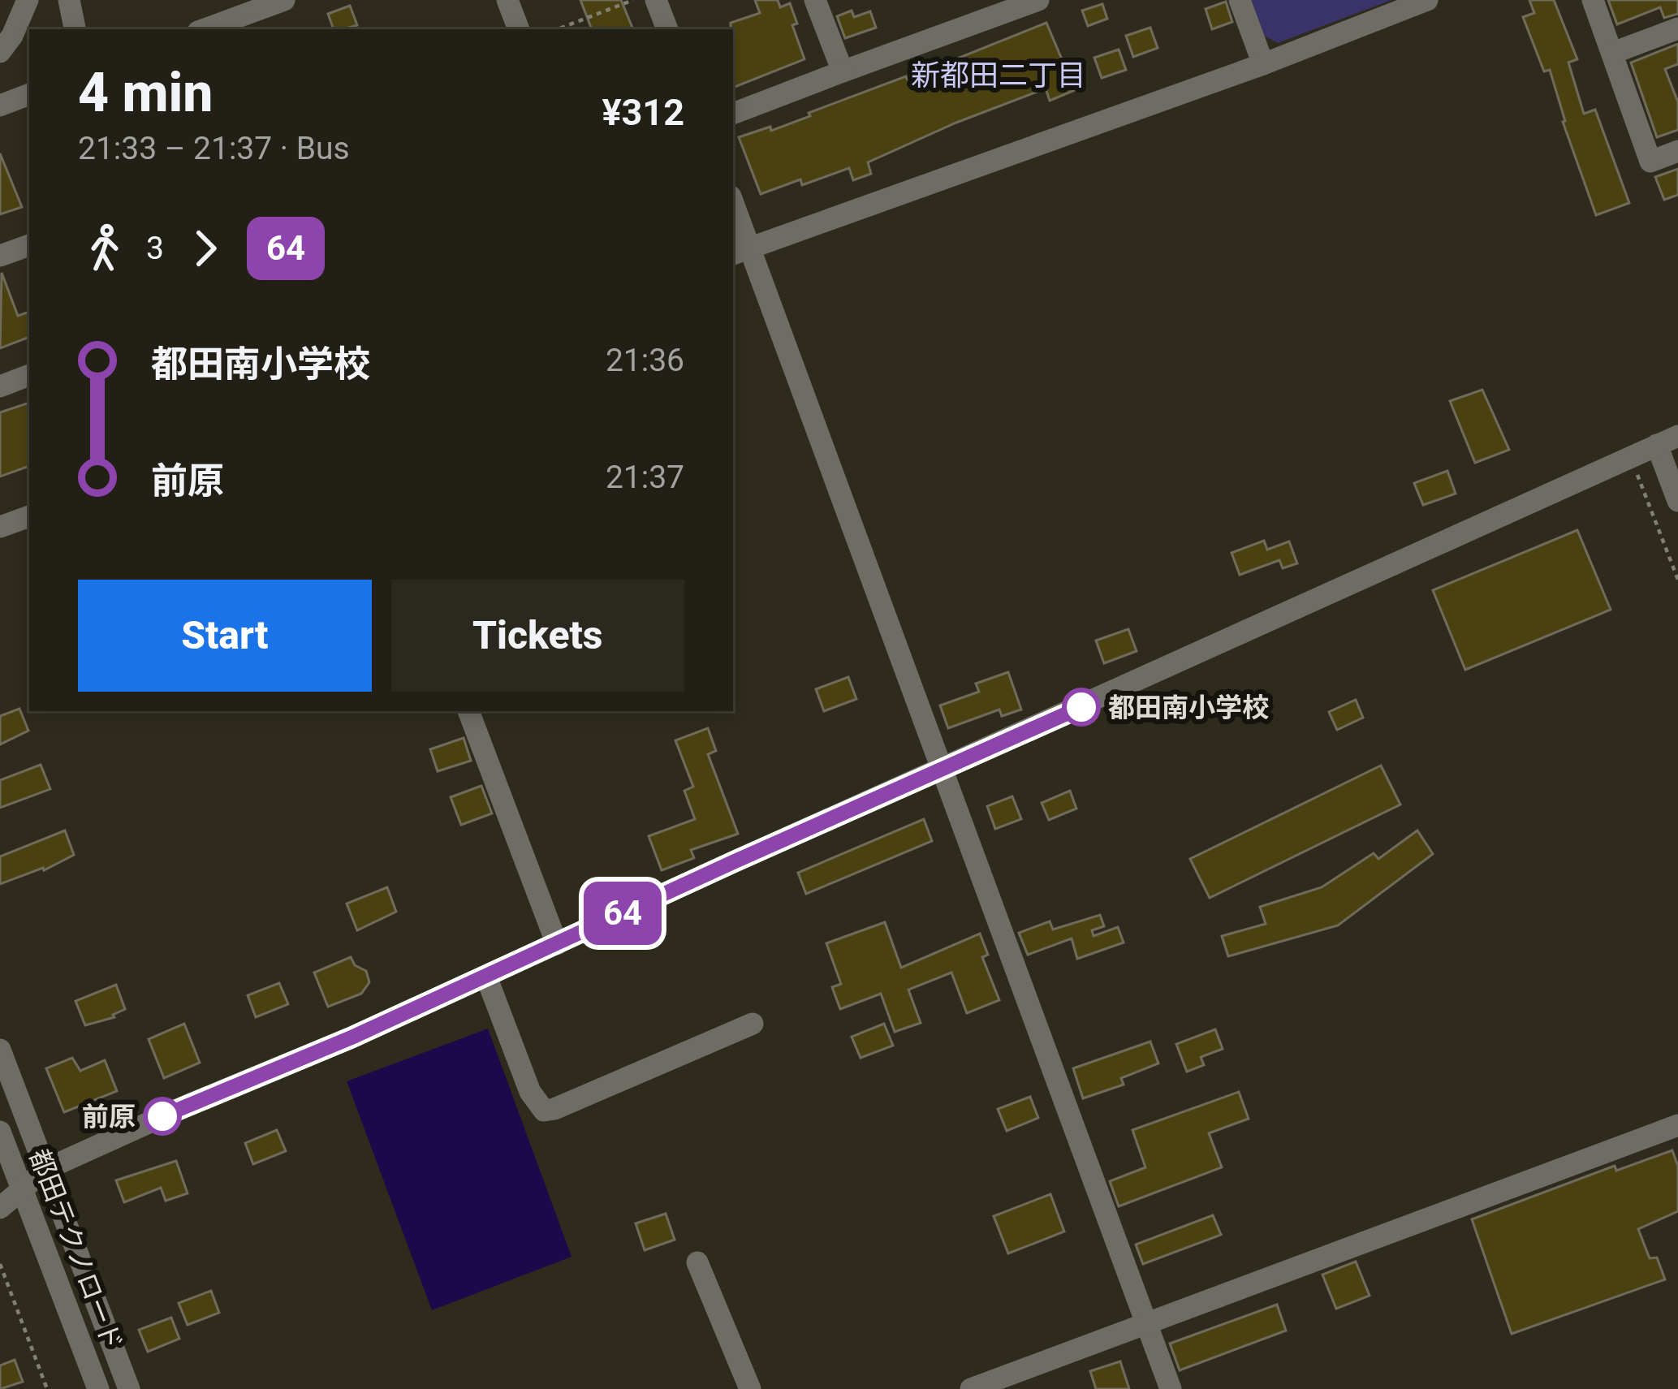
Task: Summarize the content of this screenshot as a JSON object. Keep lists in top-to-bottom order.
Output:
{
  "streets": {
    "street": ["都田テクノロード"]
  },
  "districts": ["新都田二丁目"],
  "places": ["都田南小学校", "前原"],
  "lines": ["bus line 64"],
  "page": {
    "on_map": "64",
    "heading": ["4 min", "21:33 – 21:37 · Bus", "¥312"],
    "legs": ["3", "64"],
    "list": [
      {
        "name": "都田南小学校",
        "value": "21:36"
      },
      {
        "name": "前原",
        "value": "21:37"
      }
    ],
    "buttons": ["Start", "Tickets"]
  }
}
